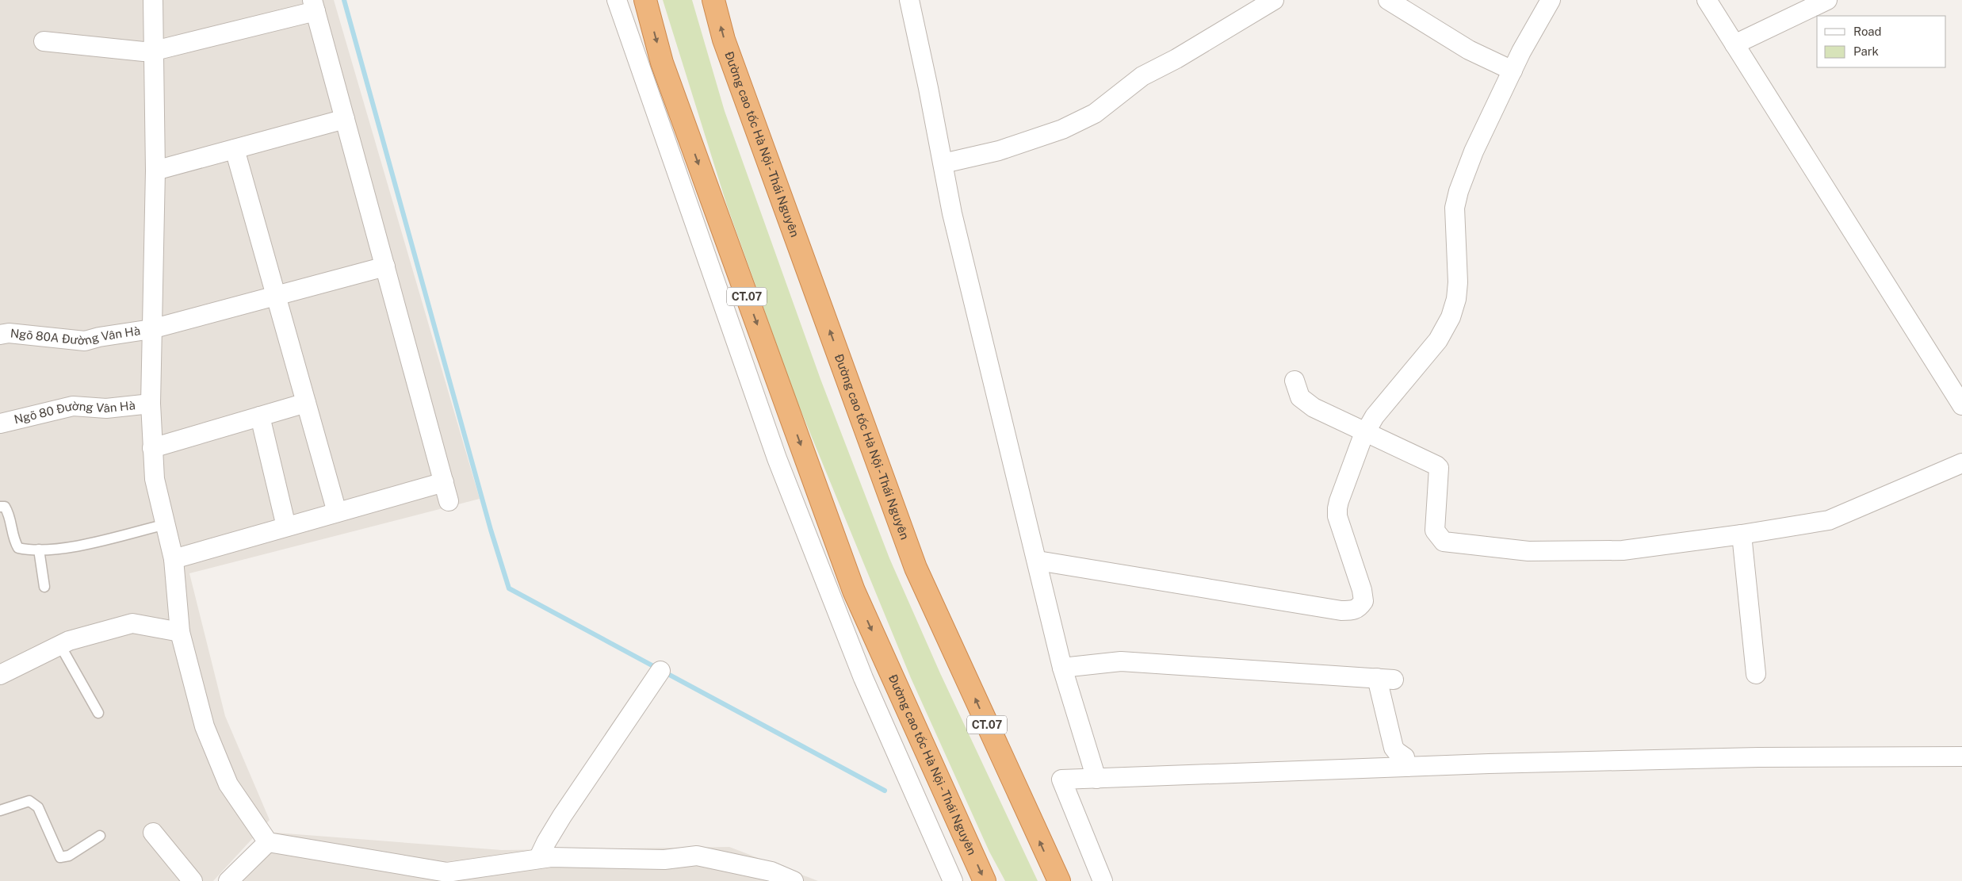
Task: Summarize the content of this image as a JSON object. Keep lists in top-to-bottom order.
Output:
{
  "streets": {
    "highway": ["Đường cao tốc Hà Nội - Thái Nguyên", "CT.07"],
    "street": ["Ngõ 80A Đường Vân Hà", "Ngõ 80 Đường Vân Hà"]
  },
  "legend": ["Road", "Park"]
}
